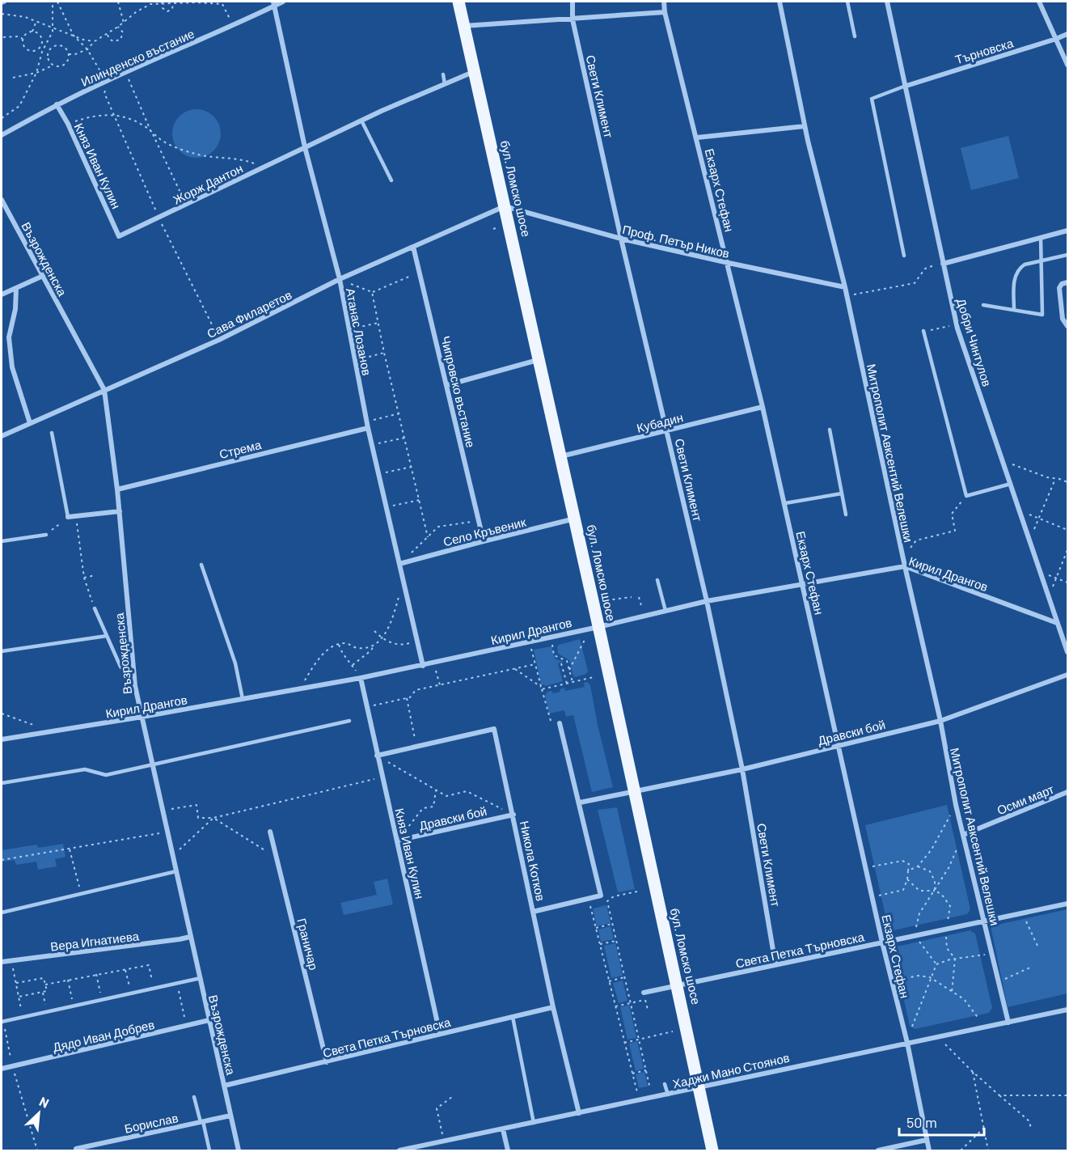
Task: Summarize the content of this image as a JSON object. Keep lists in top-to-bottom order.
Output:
{
  "streets": {
    "main road": ["бул. Ломско шосе"],
    "street": [
      "Търновска",
      "Илинденско въстание",
      "Свети Климент",
      "Княз Иван Кулин",
      "Жорж Дантон",
      "Екзарх Стефан",
      "Проф. Петър Ников",
      "Възрожденска",
      "Сава Филаретов",
      "Атанас Лозанов",
      "Добри Чинтулов",
      "Чипровско въстание",
      "Кубадин",
      "Стрема",
      "Митрополит Авксентий Велешки",
      "Село Кръвеник",
      "Кирил Дрангов",
      "Дравски бой",
      "Осми март",
      "Никола Котков",
      "Вера Игнатиева",
      "Граничар",
      "Света Петка Търновска",
      "Дядо Иван Добрев",
      "Хаджи Мано Стоянов",
      "Борислав"
    ]
  },
  "crossings": [
    ["Търновска", "Добри Чинтулов"],
    ["Илинденско въстание", "Княз Иван Кулин"],
    ["Илинденско въстание", "Атанас Лозанов"],
    ["Свети Климент", "Проф. Петър Ников"],
    ["Свети Климент", "Кубадин"],
    ["Свети Климент", "Кирил Дрангов"],
    ["Свети Климент", "Дравски бой"],
    ["Свети Климент", "Света Петка Търновска"],
    ["Княз Иван Кулин", "Жорж Дантон"],
    ["Княз Иван Кулин", "Кирил Дрангов"],
    ["Княз Иван Кулин", "Дравски бой"],
    ["Княз Иван Кулин", "Никола Котков"],
    ["Княз Иван Кулин", "Света Петка Търновска"],
    ["Жорж Дантон", "бул. Ломско шосе"],
    ["Жорж Дантон", "Атанас Лозанов"],
    ["бул. Ломско шосе", "Проф. Петър Ников"],
    ["бул. Ломско шосе", "Сава Филаретов"],
    ["бул. Ломско шосе", "Кубадин"],
    ["бул. Ломско шосе", "Село Кръвеник"],
    ["бул. Ломско шосе", "Кирил Дрангов"],
    ["бул. Ломско шосе", "Дравски бой"],
    ["бул. Ломско шосе", "Света Петка Търновска"],
    ["бул. Ломско шосе", "Хаджи Мано Стоянов"],
    ["Екзарх Стефан", "Проф. Петър Ников"],
    ["Екзарх Стефан", "Кубадин"],
    ["Екзарх Стефан", "Кирил Дрангов"],
    ["Екзарх Стефан", "Дравски бой"],
    ["Екзарх Стефан", "Света Петка Търновска"],
    ["Екзарх Стефан", "Хаджи Мано Стоянов"],
    ["Проф. Петър Ников", "Сава Филаретов"],
    ["Проф. Петър Ников", "Митрополит Авксентий Велешки"],
    ["Възрожденска", "Сава Филаретов"],
    ["Възрожденска", "Стрема"],
    ["Възрожденска", "Кирил Дрангов"],
    ["Възрожденска", "Вера Игнатиева"],
    ["Възрожденска", "Света Петка Търновска"],
    ["Възрожденска", "Дядо Иван Добрев"],
    ["Възрожденска", "Борислав"],
    ["Сава Филаретов", "Атанас Лозанов"],
    ["Сава Филаретов", "Чипровско въстание"],
    ["Атанас Лозанов", "Стрема"],
    ["Атанас Лозанов", "Село Кръвеник"],
    ["Атанас Лозанов", "Кирил Дрангов"],
    ["Добри Чинтулов", "Кирил Дрангов"],
    ["Чипровско въстание", "Село Кръвеник"],
    ["Митрополит Авксентий Велешки", "Кирил Дрангов"],
    ["Митрополит Авксентий Велешки", "Дравски бой"],
    ["Митрополит Авксентий Велешки", "Осми март"],
    ["Митрополит Авксентий Велешки", "Света Петка Търновска"],
    ["Митрополит Авксентий Велешки", "Хаджи Мано Стоянов"],
    ["Дравски бой", "Никола Котков"],
    ["Никола Котков", "Света Петка Търновска"],
    ["Никола Котков", "Хаджи Мано Стоянов"],
    ["Граничар", "Света Петка Търновска"]
  ],
  "scale_bar": "50 m",
  "north": "top right"
}
